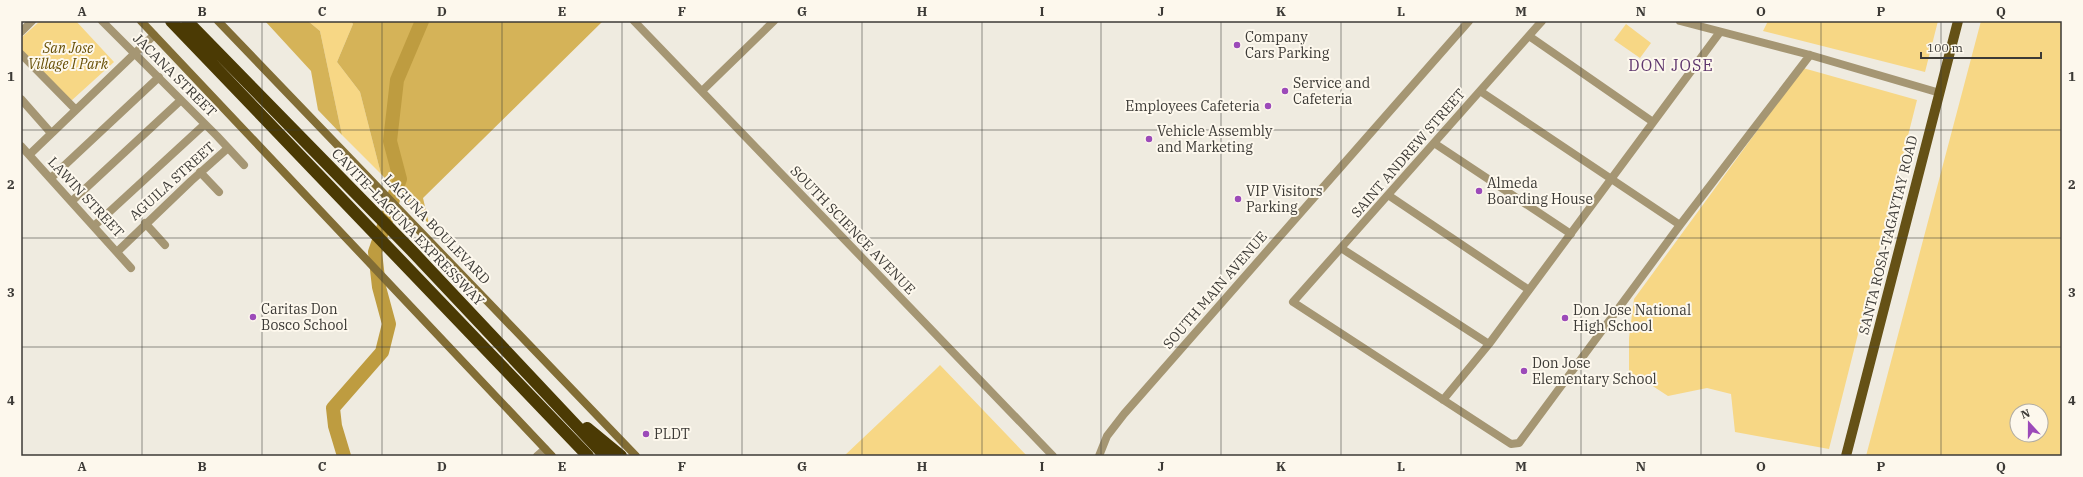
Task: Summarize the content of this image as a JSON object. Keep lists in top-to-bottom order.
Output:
{
  "streets": {
    "highway": ["CAVITE–LAGUNA EXPRESSWAY"],
    "main road": ["LAGUNA BOULEVARD", "SANTA ROSA-TAGAYTAY ROAD"],
    "street": [
      "JACANA STREET",
      "SAINT ANDREW STREET",
      "AGUILA STREET",
      "LAWIN STREET",
      "SOUTH SCIENCE AVENUE",
      "SOUTH MAIN AVENUE"
    ]
  },
  "crossings": [
    ["JACANA STREET", "AGUILA STREET"],
    ["AGUILA STREET", "LAWIN STREET"]
  ],
  "districts": ["DON JOSE"],
  "parks": ["San Jose Village I Park"],
  "places": [
    "Company Cars Parking",
    "Service and Cafeteria",
    "Employees Cafeteria",
    "Vehicle Assembly and Marketing",
    "Almeda Boarding House",
    "VIP Visitors Parking",
    "Caritas Don Bosco School",
    "Don Jose National High School",
    "Don Jose Elementary School",
    "PLDT"
  ],
  "scale_bar": "100 m",
  "north": "top",
  "grid": {
    "columns": [
      "A",
      "B",
      "C",
      "D",
      "E",
      "F",
      "G",
      "H",
      "I",
      "J",
      "K",
      "L",
      "M",
      "N",
      "O",
      "P",
      "Q"
    ],
    "rows": [
      "1",
      "2",
      "3",
      "4"
    ]
  }
}
